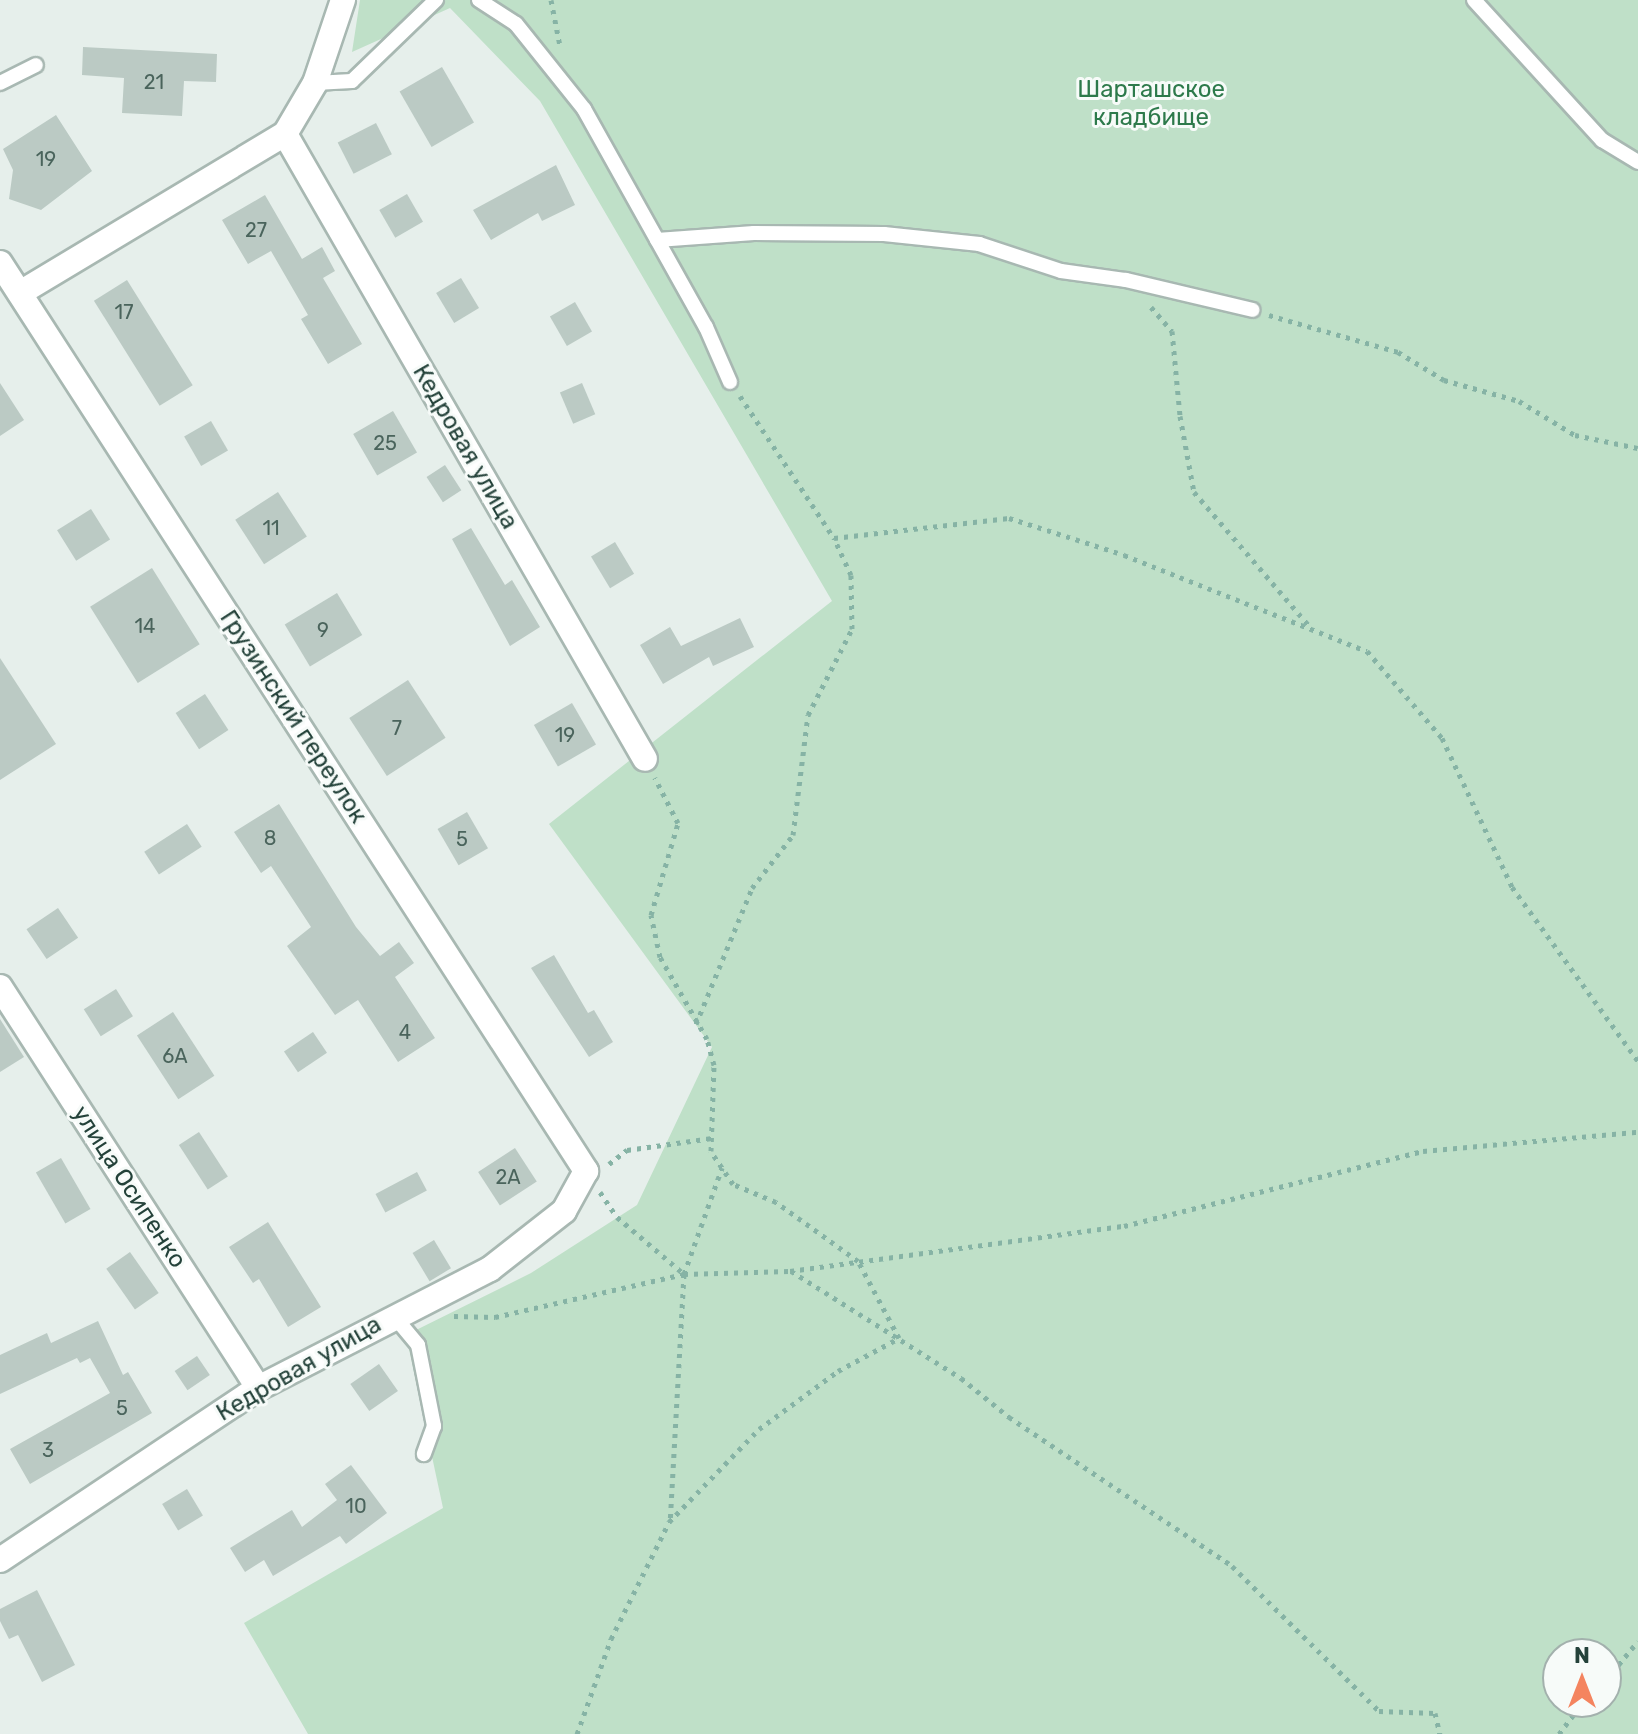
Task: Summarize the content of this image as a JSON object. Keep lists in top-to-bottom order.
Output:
{
  "streets": {
    "street": ["Кедровая улица", "Грузинский переулок", "улица Осипенко"]
  },
  "crossings": [
    ["Кедровая улица", "Грузинский переулок"],
    ["Кедровая улица", "улица Осипенко"]
  ],
  "parks": ["Шарташское кладбище"],
  "house_numbers": [
    "21",
    "19",
    "27",
    "17",
    "25",
    "11",
    "14",
    "9",
    "7",
    "19",
    "8",
    "5",
    "4",
    "6А",
    "2А",
    "5",
    "3",
    "10"
  ],
  "north": "top"
}
